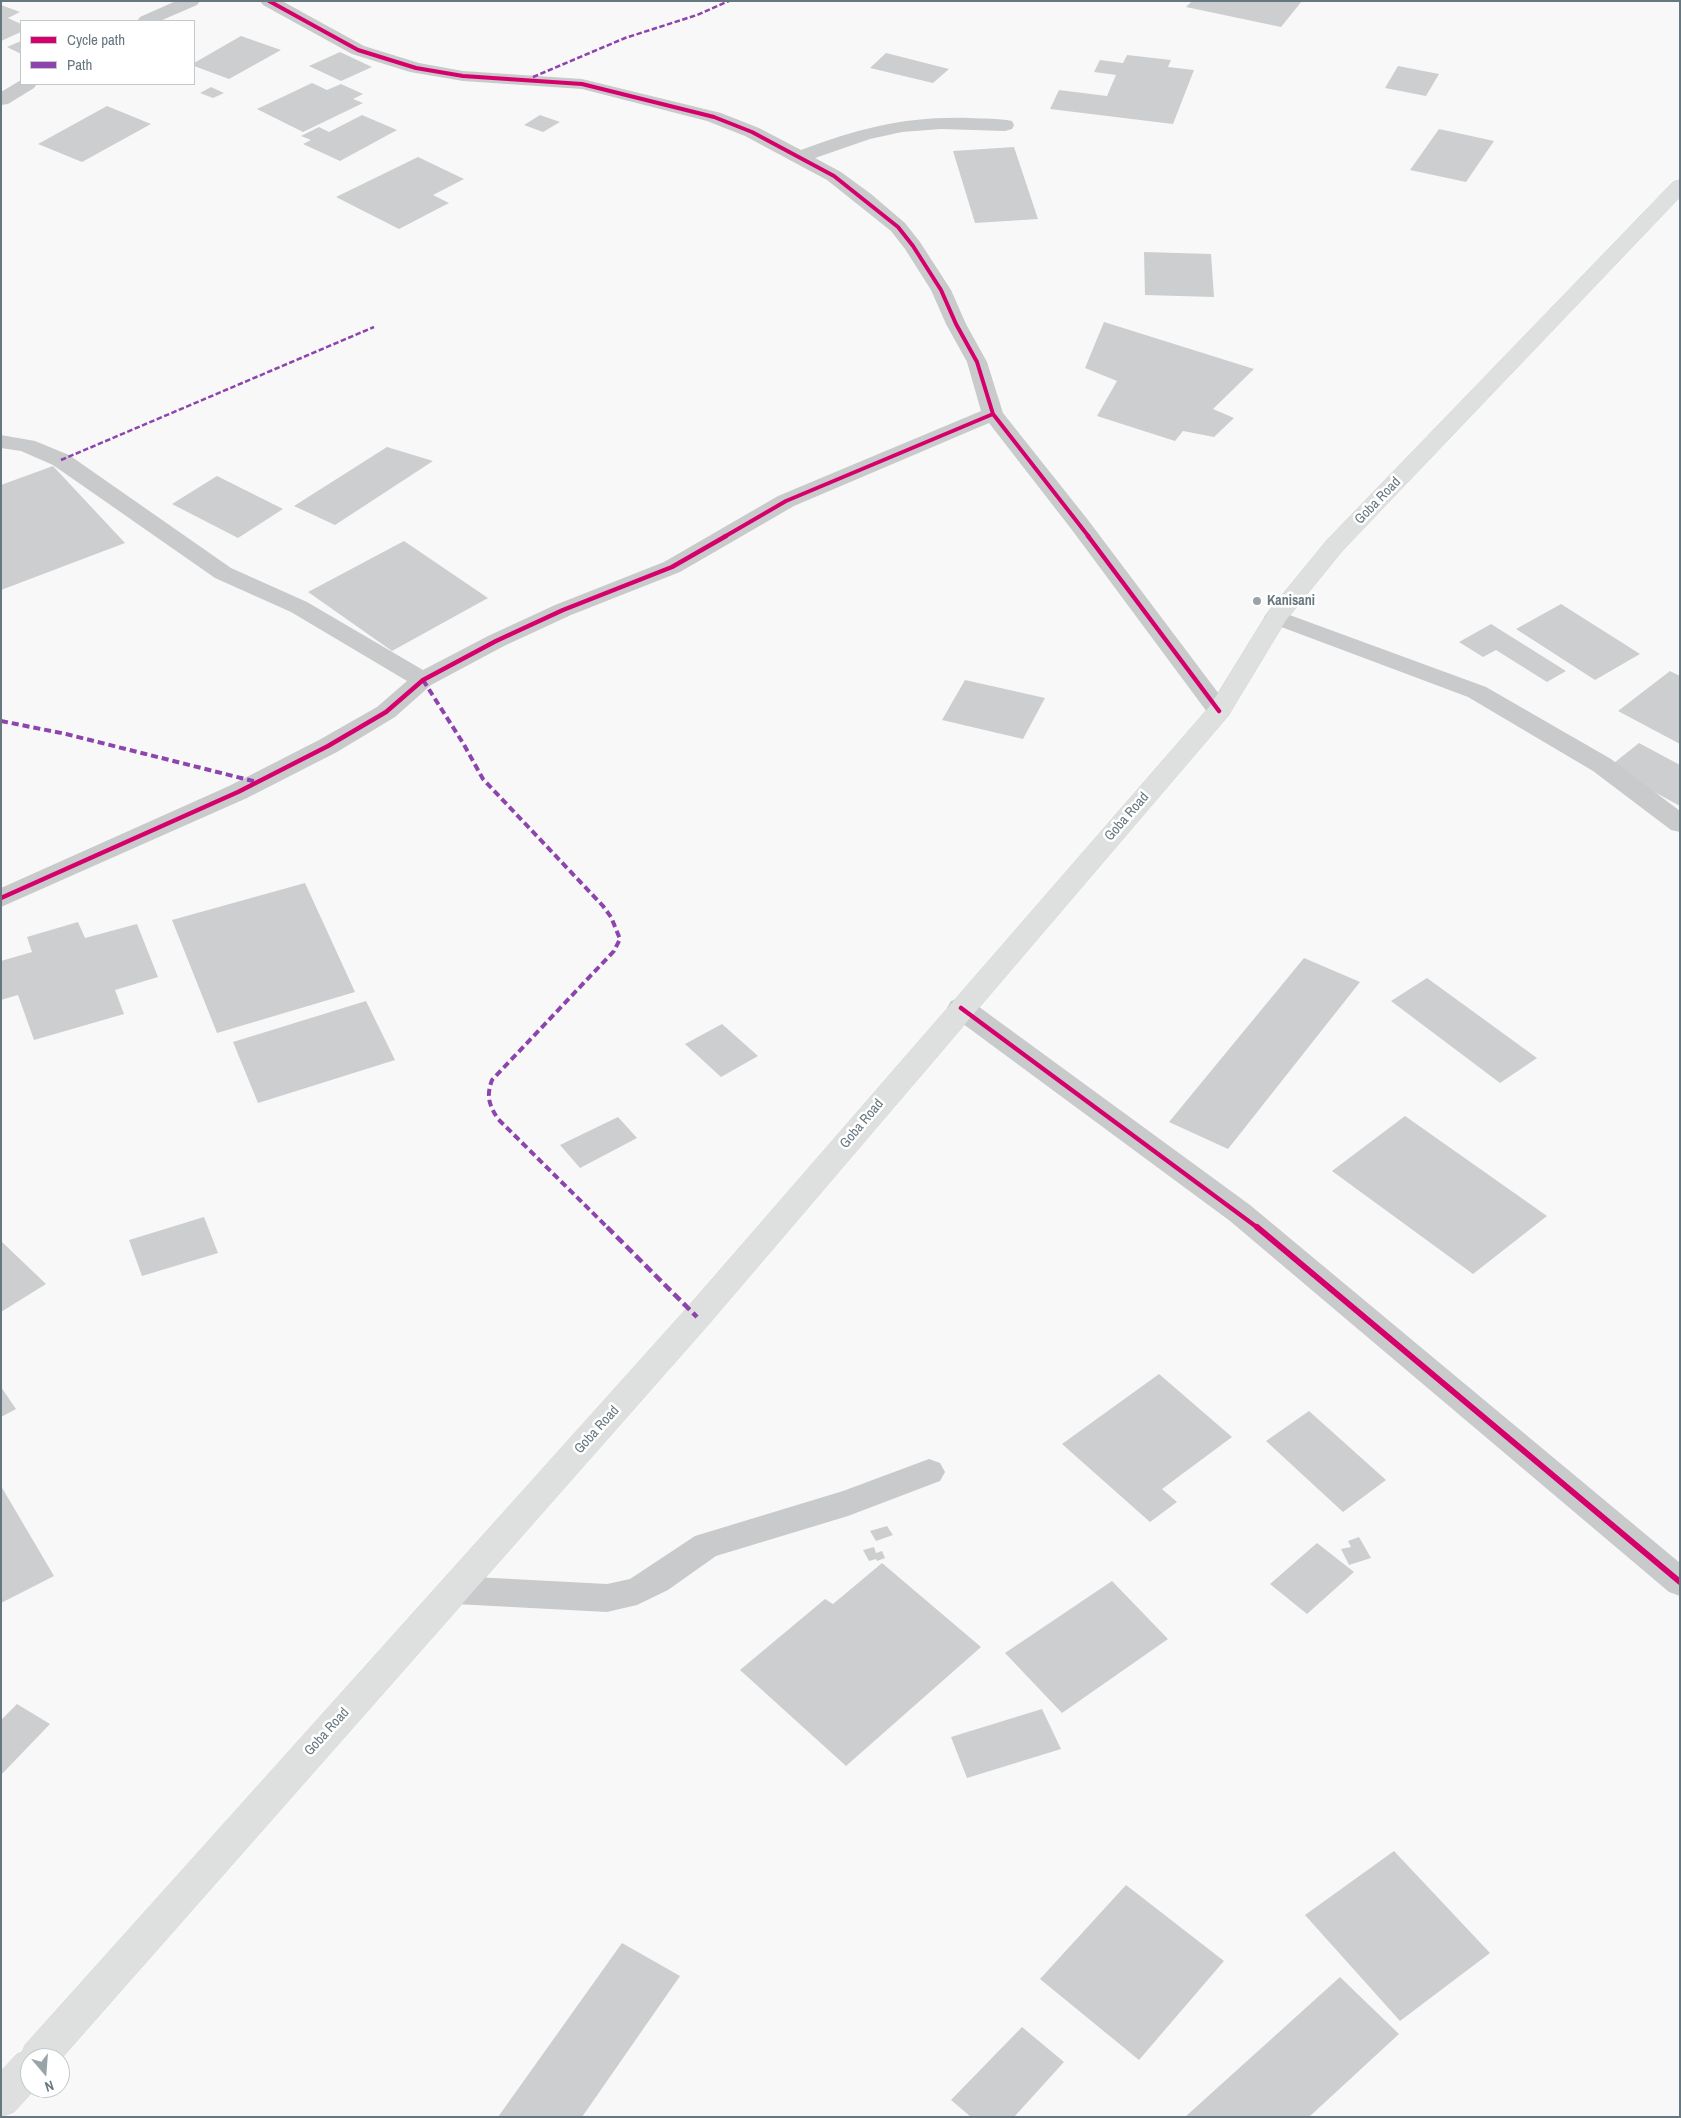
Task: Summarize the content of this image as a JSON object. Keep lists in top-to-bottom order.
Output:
{
  "streets": {
    "main road": ["Goba Road"]
  },
  "places": ["Kanisani"],
  "legend": ["Cycle path", "Path"],
  "north": "bottom"
}
